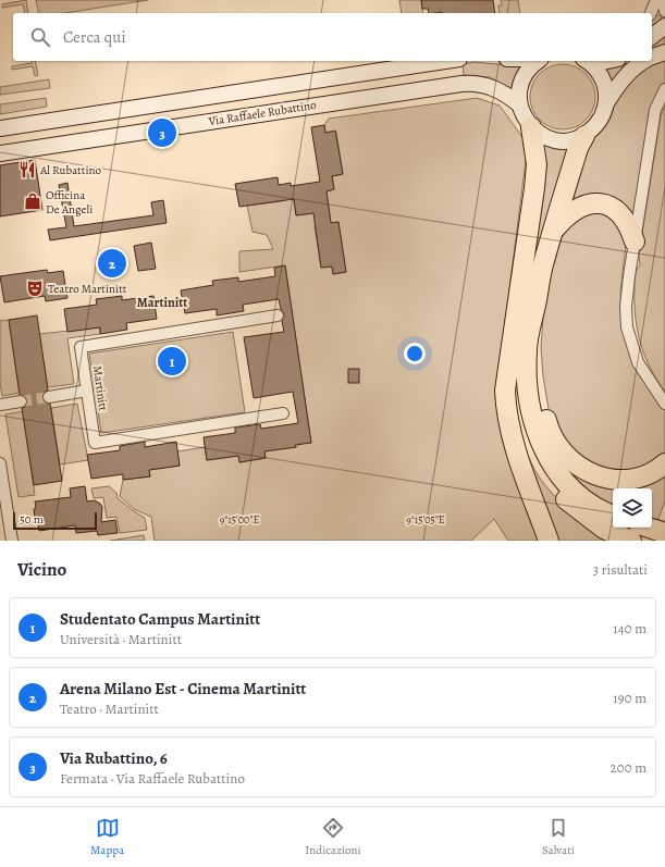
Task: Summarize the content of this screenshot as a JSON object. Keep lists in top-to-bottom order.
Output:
{
  "streets": {
    "street": ["Via Raffaele Rubattino", "Martinitt"]
  },
  "districts": ["Martinitt"],
  "places": {
    "restaurant": ["Al Rubattino"],
    "shop": ["Officina De Angeli"],
    "theatre": ["Teatro Martinitt"]
  },
  "scale_bar": "50 m",
  "page": {
    "search": "Cerca qui",
    "pins": ["3", "2", "1"],
    "scale": "50 m",
    "heading": ["Vicino", "3 risultati"],
    "list": [
      {
        "mark": "1",
        "name": "Studentato Campus Martinitt",
        "note": "Università · Martinitt",
        "value": "140 m"
      },
      {
        "mark": "2",
        "name": "Arena Milano Est - Cinema Martinitt",
        "note": "Teatro · Martinitt",
        "value": "190 m"
      },
      {
        "mark": "3",
        "name": "Via Rubattino, 6",
        "note": "Fermata · Via Raffaele Rubattino",
        "value": "200 m"
      }
    ],
    "nav": ["Mappa", "Indicazioni", "Salvati"]
  },
  "coordinates": ["9°15'00\"E", "9°15'05\"E"]
}
